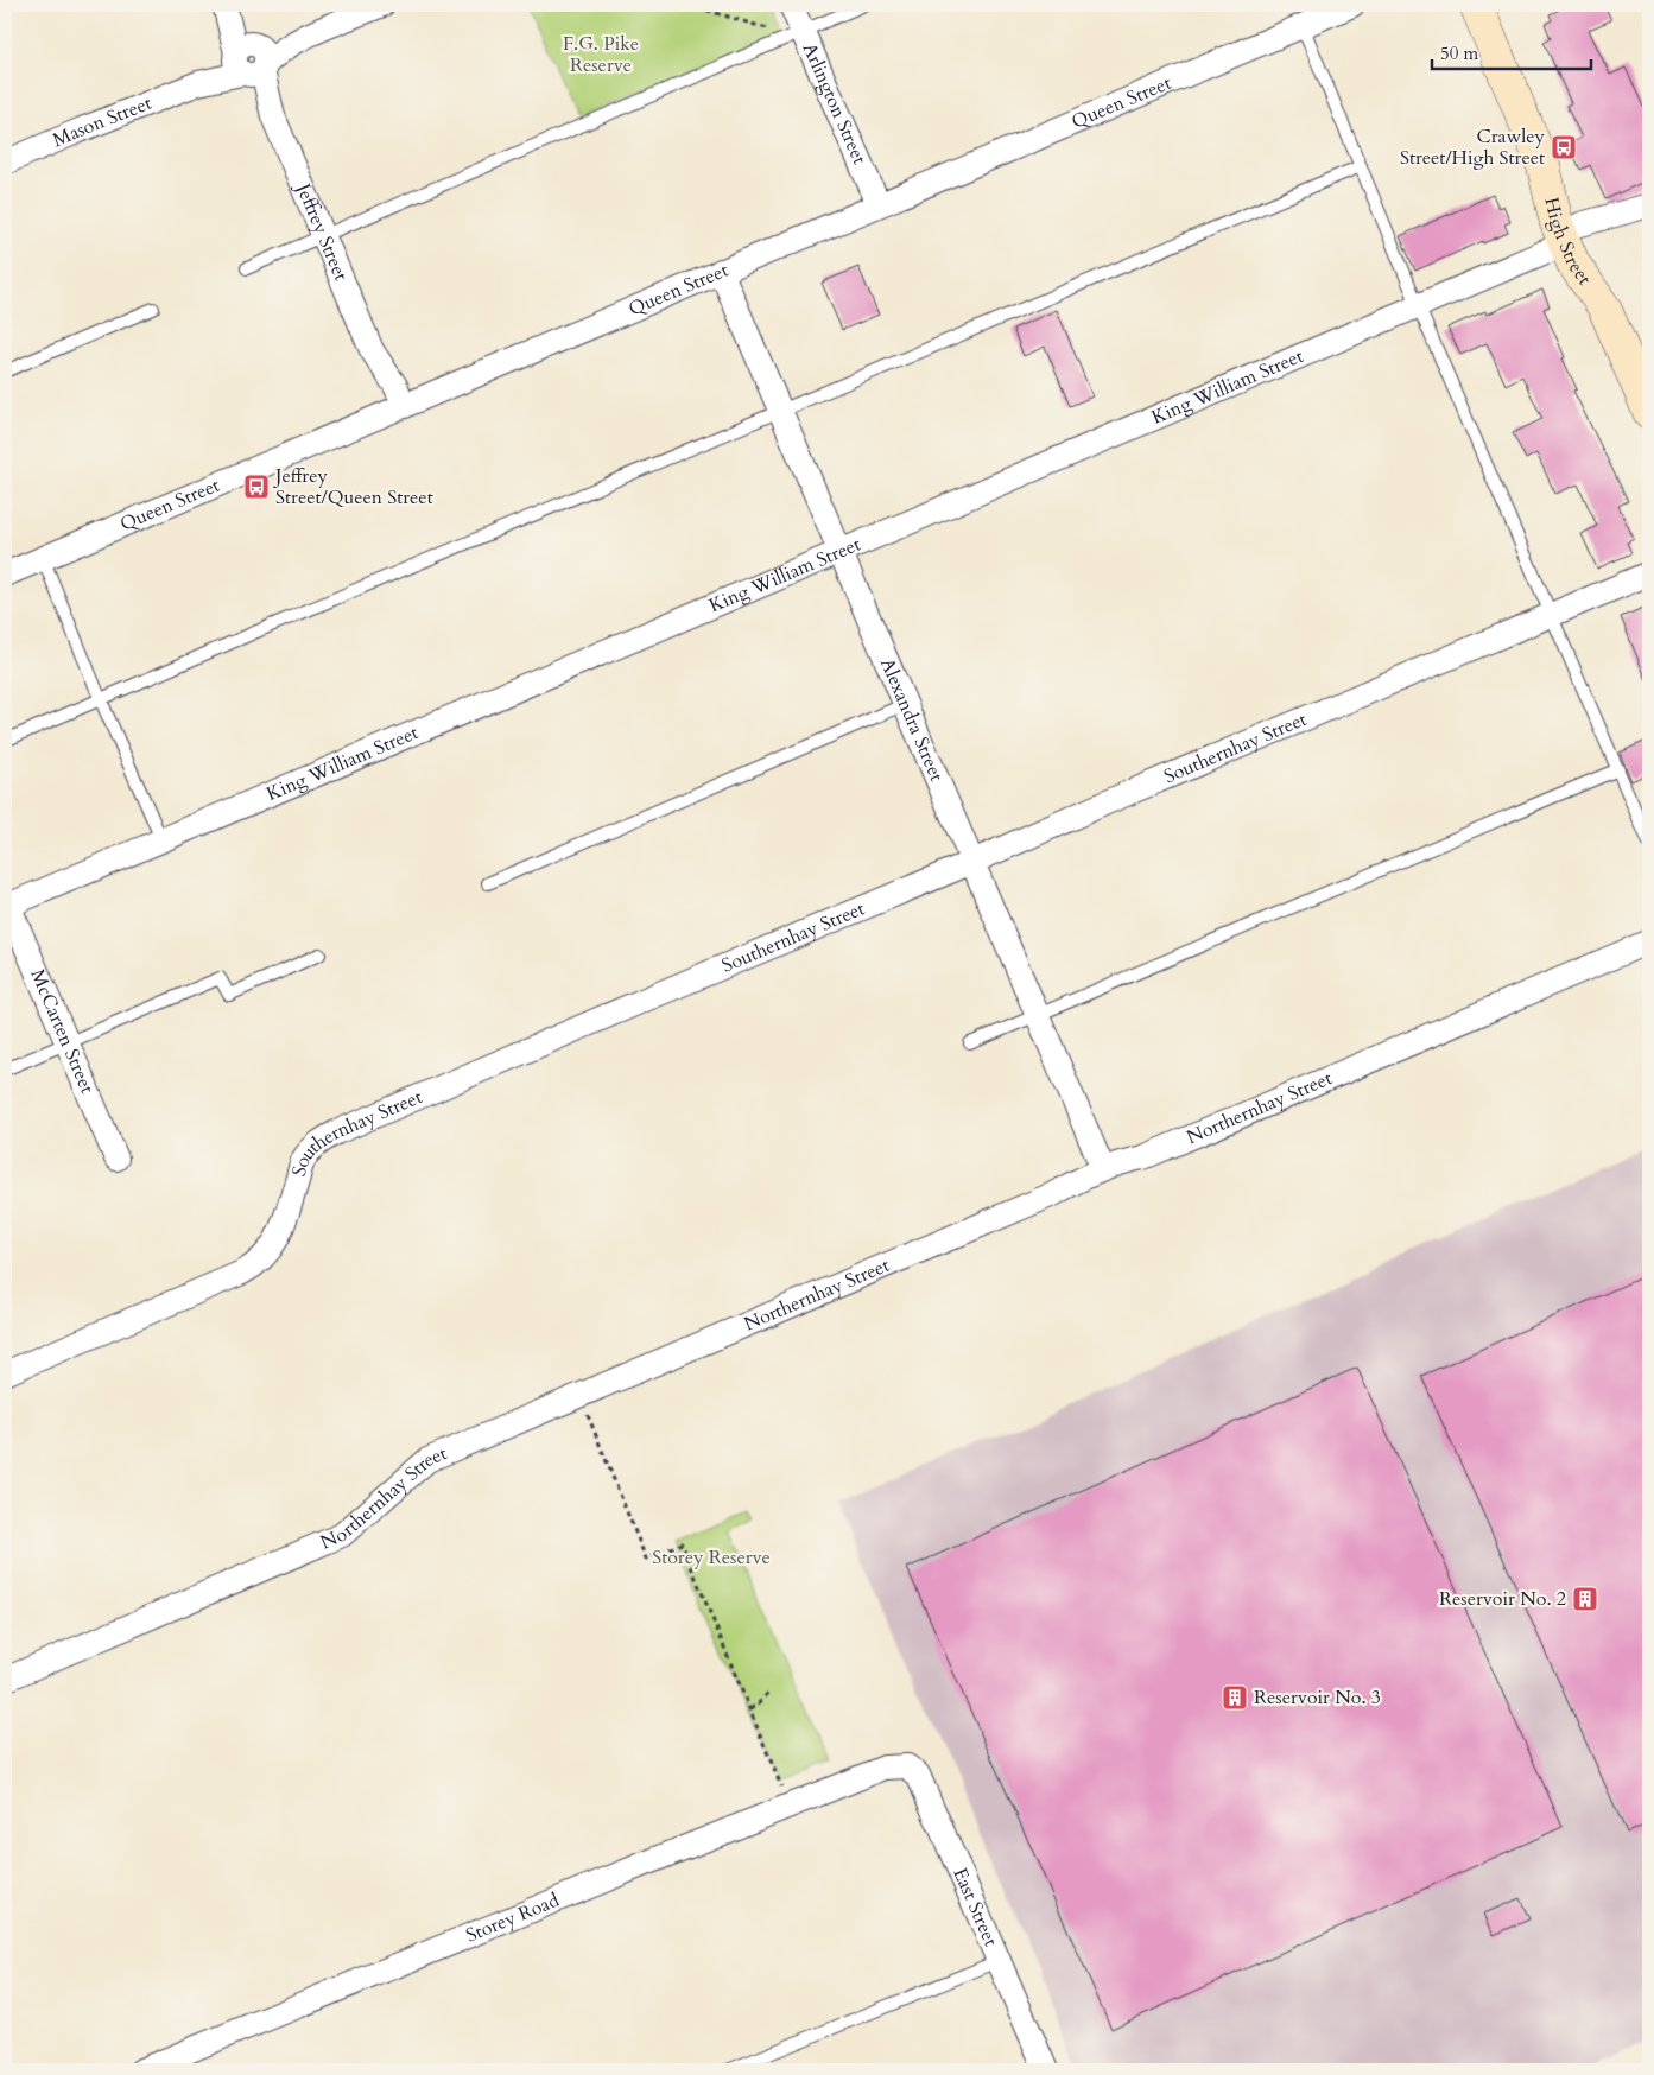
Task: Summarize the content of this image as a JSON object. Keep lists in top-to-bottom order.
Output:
{
  "streets": {
    "main road": ["High Street"],
    "street": [
      "Queen Street",
      "Arlington Street",
      "Mason Street",
      "Jeffrey Street",
      "King William Street",
      "Alexandra Street",
      "Southernhay Street",
      "McCarten Street",
      "Northernhay Street",
      "East Street",
      "Storey Road"
    ]
  },
  "crossings": [
    ["Queen Street", "Arlington Street"],
    ["Queen Street", "Jeffrey Street"],
    ["Queen Street", "Alexandra Street"],
    ["Mason Street", "Jeffrey Street"],
    ["High Street", "King William Street"],
    ["King William Street", "Alexandra Street"],
    ["King William Street", "McCarten Street"],
    ["Alexandra Street", "Southernhay Street"],
    ["Alexandra Street", "Northernhay Street"],
    ["East Street", "Storey Road"]
  ],
  "parks": ["F.G. Pike Reserve", "Storey Reserve"],
  "places": {
    "bus stop": ["Crawley Street/High Street", "Jeffrey Street/Queen Street"],
    "building": ["Reservoir No. 2", "Reservoir No. 3"]
  },
  "scale_bar": "50 m"
}
